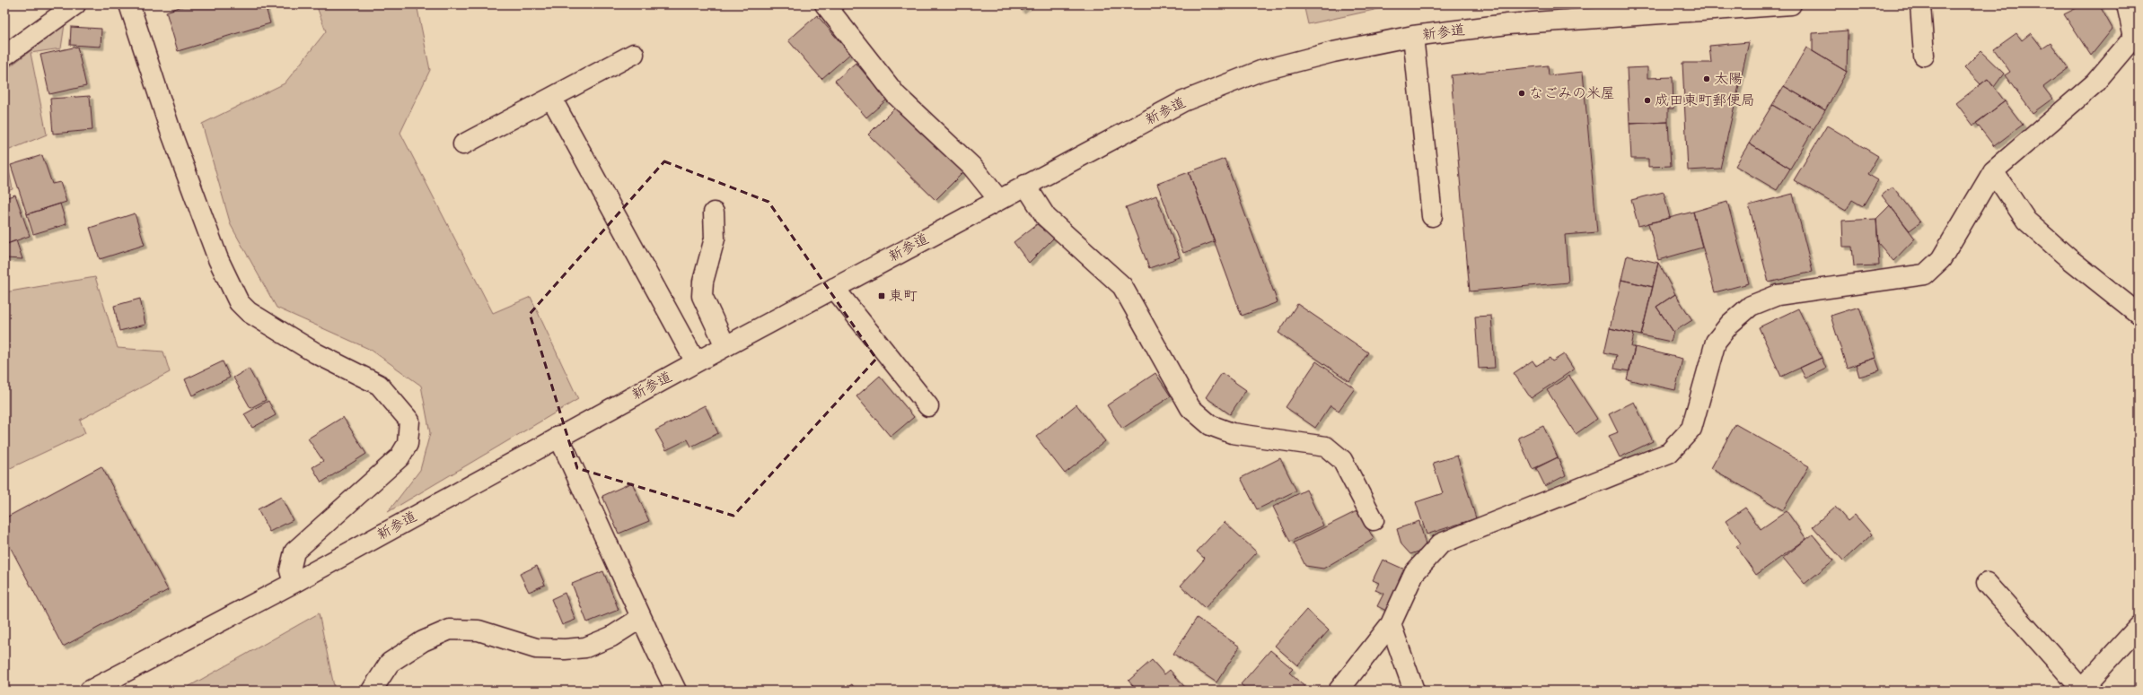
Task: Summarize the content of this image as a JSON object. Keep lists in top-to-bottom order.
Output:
{
  "streets": {
    "street": ["新参道"]
  },
  "places": {
    "other": ["太陽", "なごみの米屋", "成田東町郵便局"],
    "transit": ["東町"]
  }
}
